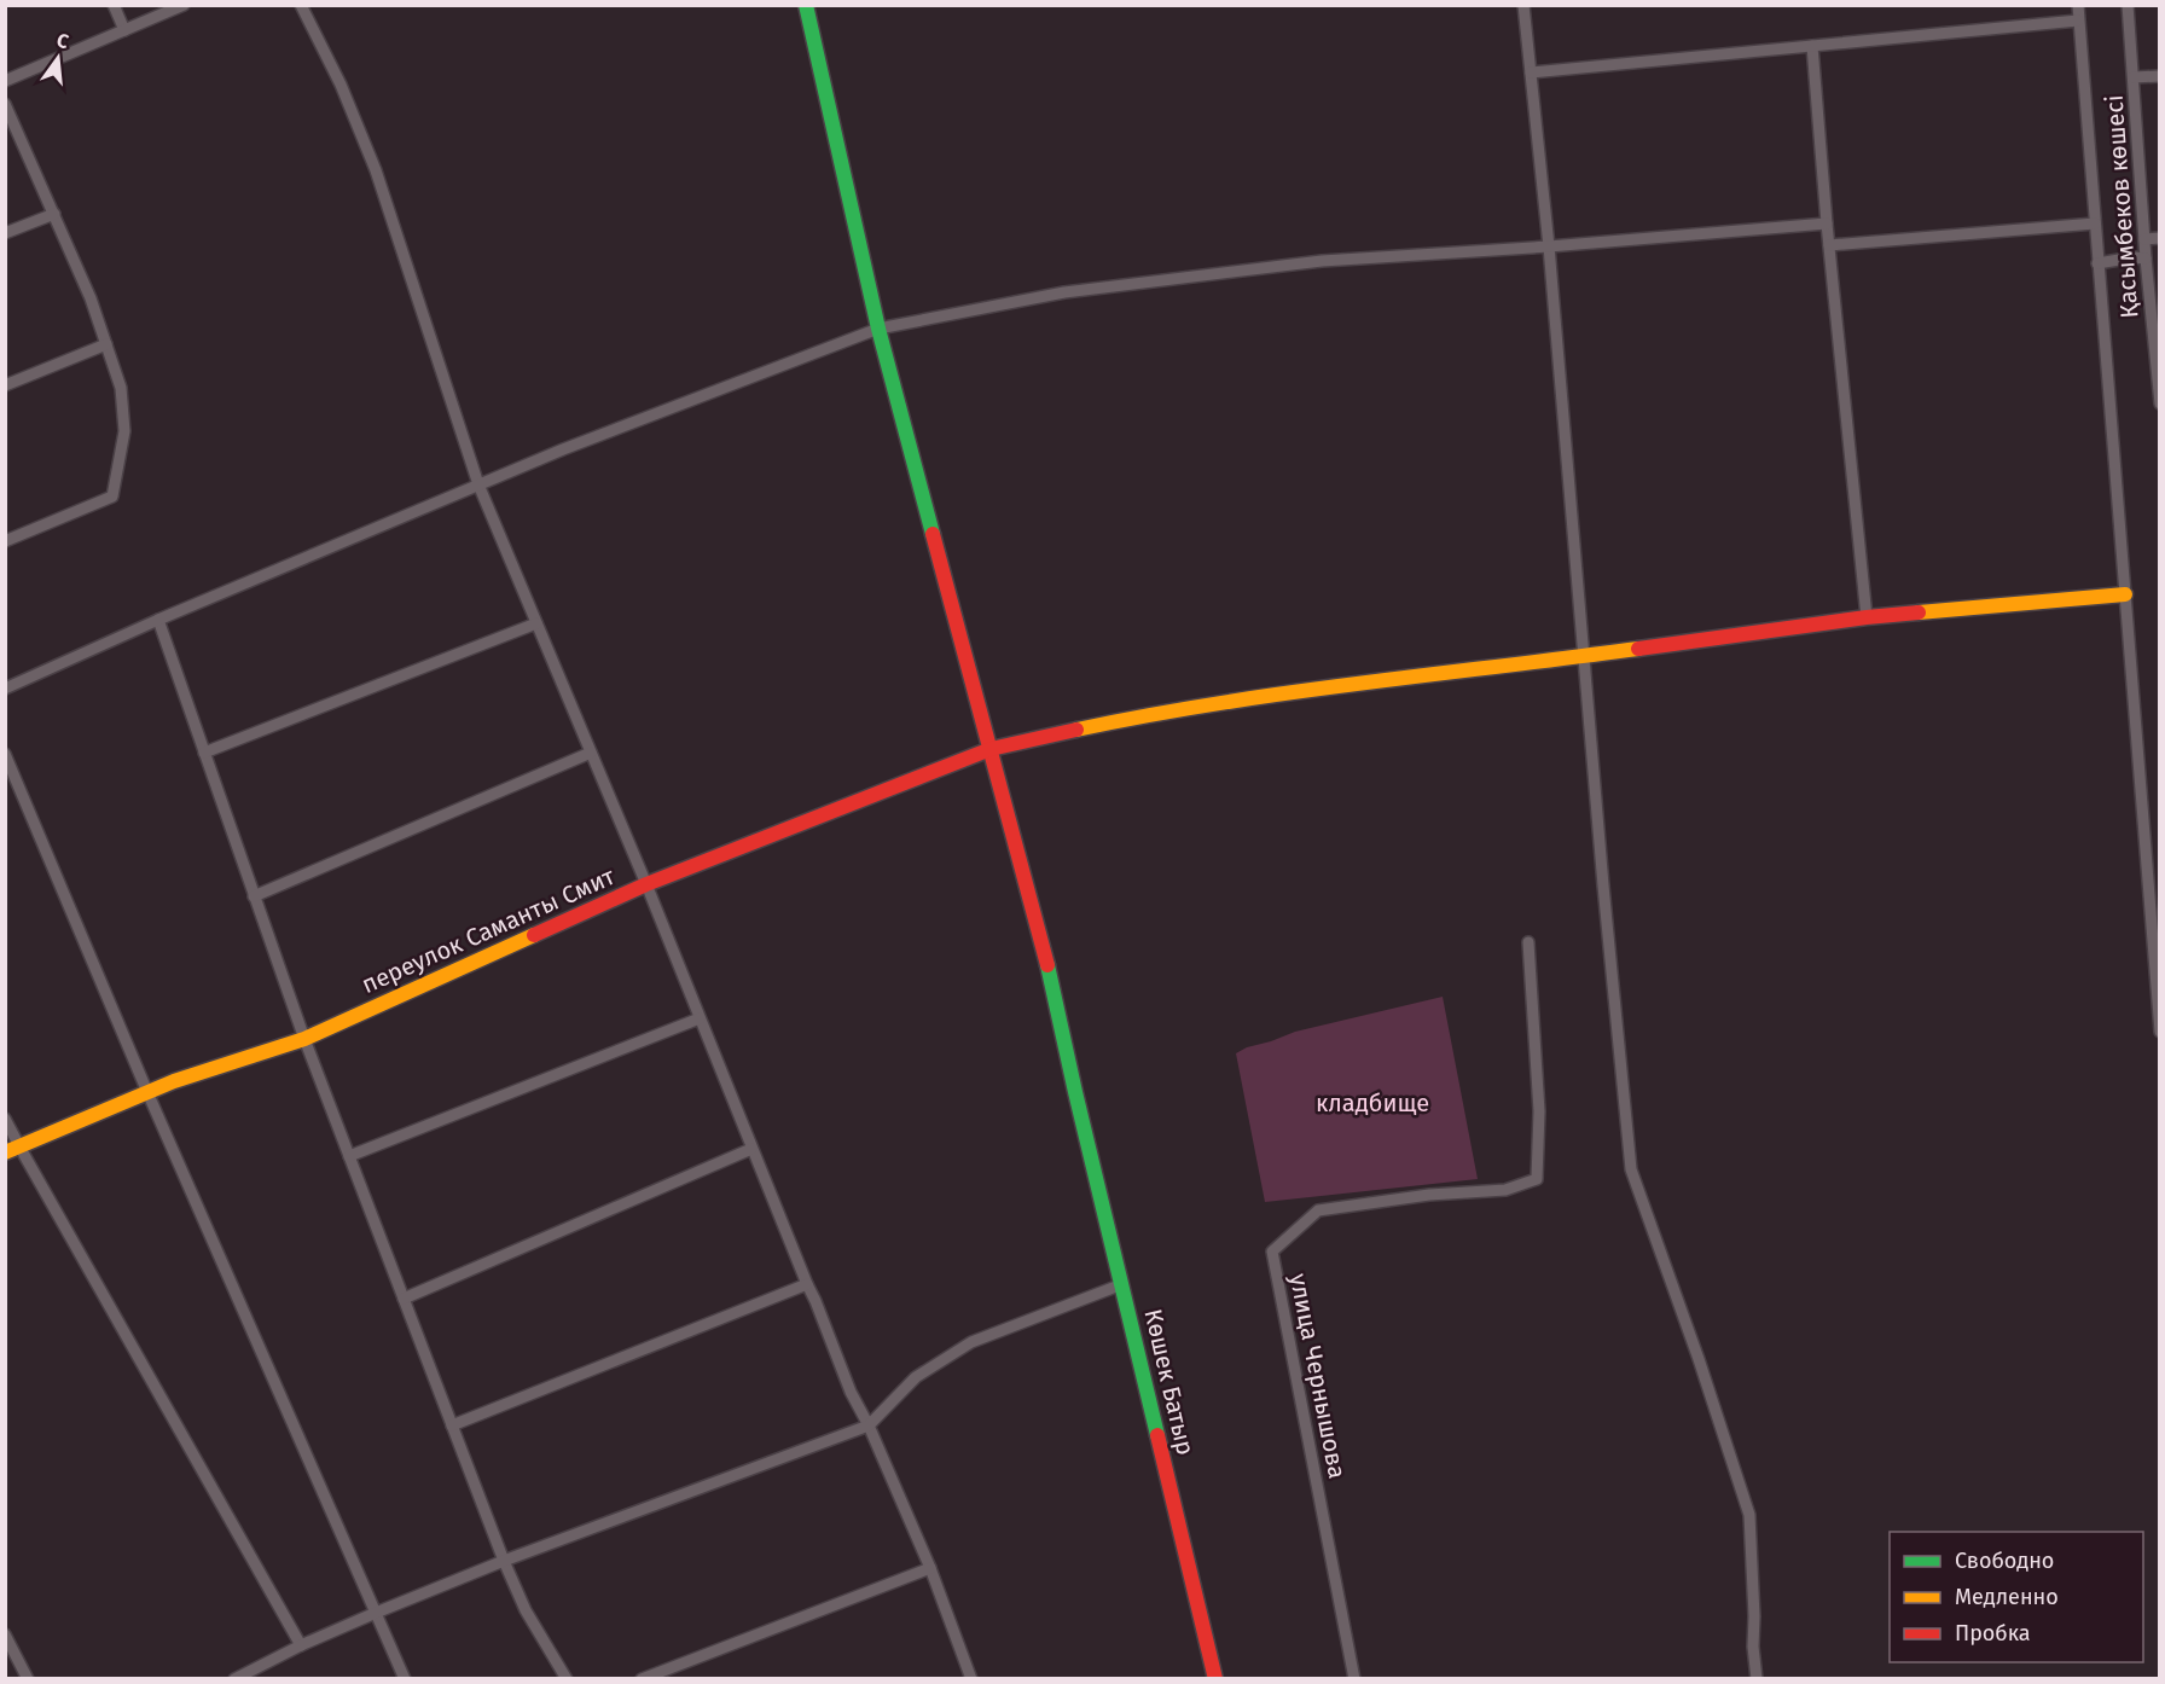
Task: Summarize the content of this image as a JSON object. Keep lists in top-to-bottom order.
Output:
{
  "streets": {
    "street": [
      "Қасымбеков көшесі",
      "переулок Саманты Смит",
      "улица Чернышова",
      "Көшек Батыр"
    ]
  },
  "crossings": [
    ["переулок Саманты Смит", "Көшек Батыр"]
  ],
  "parks": ["кладбище"],
  "legend": ["Свободно", "Медленно", "Пробка"],
  "north": "top"
}
